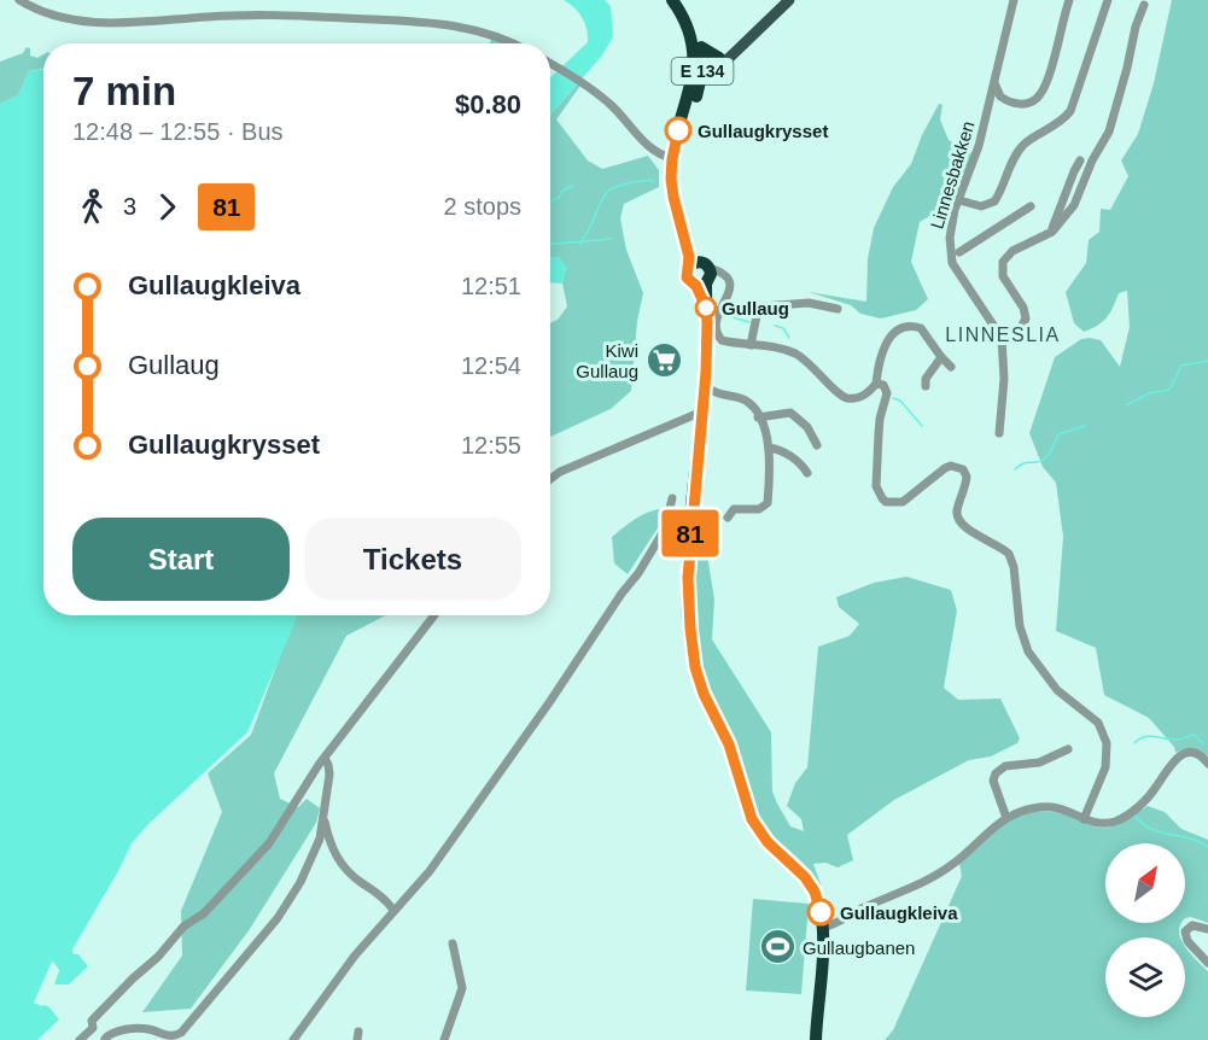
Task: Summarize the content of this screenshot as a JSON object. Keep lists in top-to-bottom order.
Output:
{
  "streets": {
    "highway": ["E 134"],
    "street": ["Linnesbakken"]
  },
  "districts": ["LINNESLIA"],
  "places": {
    "other": ["Gullaugkrysset", "Gullaug", "Gullaugkleiva"],
    "supermarket": ["Kiwi Gullaug"],
    "sports": ["Gullaugbanen"]
  },
  "lines": ["bus line 81"],
  "north": "top right",
  "page": {
    "on_map": "81",
    "heading": ["7 min", "12:48 – 12:55 · Bus", "$0.80"],
    "legs": ["3", "81", "2 stops"],
    "list": [
      {
        "name": "Gullaugkleiva",
        "value": "12:51"
      },
      {
        "name": "Gullaug",
        "value": "12:54"
      },
      {
        "name": "Gullaugkrysset",
        "value": "12:55"
      }
    ],
    "buttons": ["Start", "Tickets"]
  }
}
